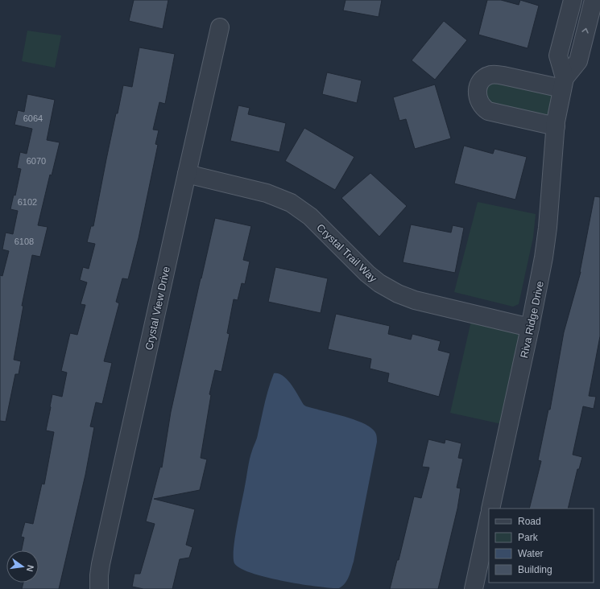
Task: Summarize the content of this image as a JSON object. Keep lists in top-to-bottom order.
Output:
{
  "streets": {
    "street": ["Crystal Trail Way", "Crystal View Drive", "Riva Ridge Drive"]
  },
  "crossings": [
    ["Crystal Trail Way", "Crystal View Drive"],
    ["Crystal Trail Way", "Riva Ridge Drive"]
  ],
  "house_numbers": [
    "6064",
    "6070",
    "6102",
    "6108"
  ],
  "legend": [
    "Road",
    "Park",
    "Water",
    "Building"
  ],
  "north": "right"
}
